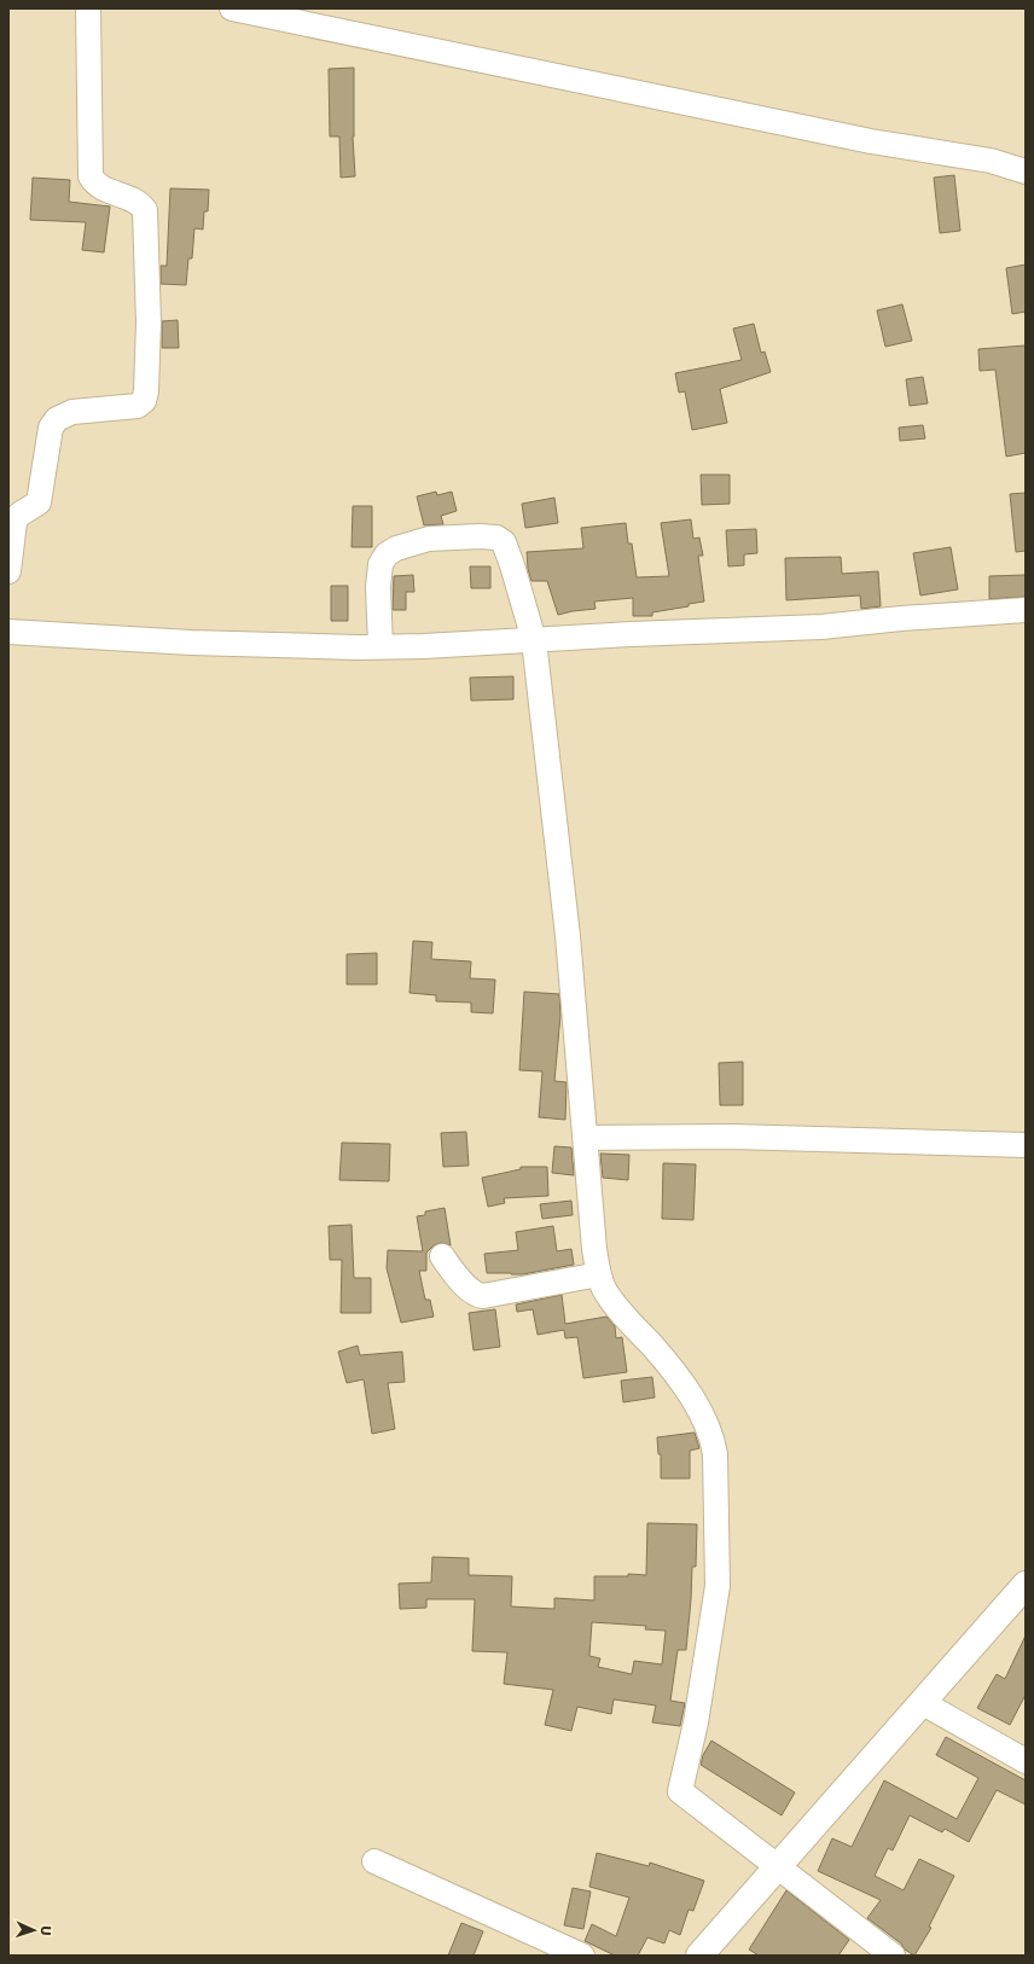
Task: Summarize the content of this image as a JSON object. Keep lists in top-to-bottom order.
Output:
{
  "north": "right"
}
